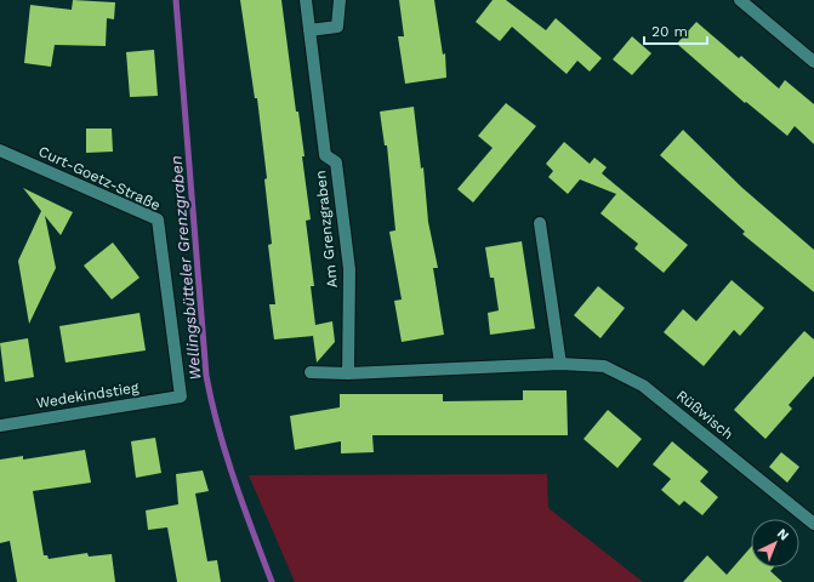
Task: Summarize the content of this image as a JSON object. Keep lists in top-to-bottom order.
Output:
{
  "streets": {
    "street": [
      "Curt-Goetz-Straße",
      "Am Grenzgraben",
      "Wedekindstieg",
      "Rüßwisch"
    ]
  },
  "crossings": [
    ["Curt-Goetz-Straße", "Wedekindstieg"],
    ["Am Grenzgraben", "Rüßwisch"]
  ],
  "water": ["Wellingsbütteler Grenzgraben"],
  "scale_bar": "20 m",
  "north": "top right"
}
